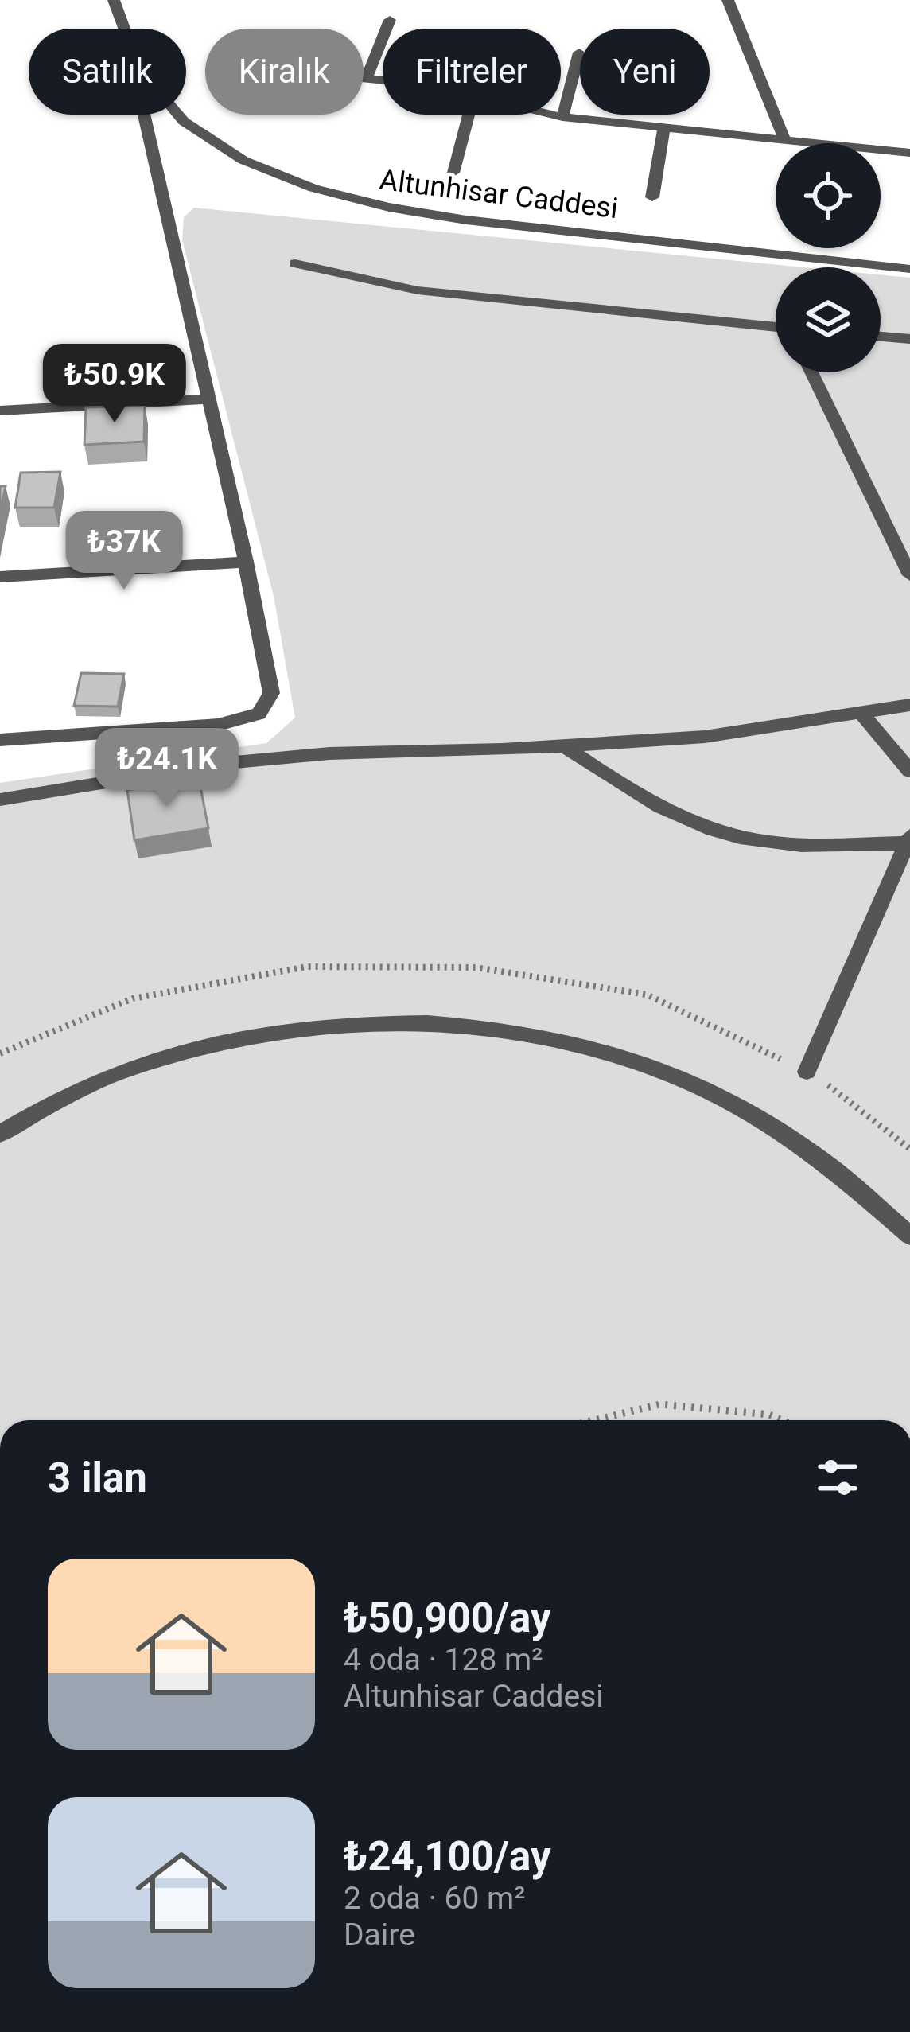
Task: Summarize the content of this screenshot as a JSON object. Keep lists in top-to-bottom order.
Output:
{
  "streets": {
    "street": ["Altunhisar Caddesi"]
  },
  "page": {
    "chip": [
      "Satılık",
      "Kiralık",
      "Filtreler",
      "Yeni"
    ],
    "price": ["₺50.9K", "₺37K", "₺24.1K"],
    "heading": "3 ilan",
    "list": [
      {
        "name": "₺50,900/ay",
        "note": "4 oda · 128 m² · Altunhisar Caddesi"
      },
      {
        "name": "₺24,100/ay",
        "note": "2 oda · 60 m² · Daire"
      }
    ]
  }
}
